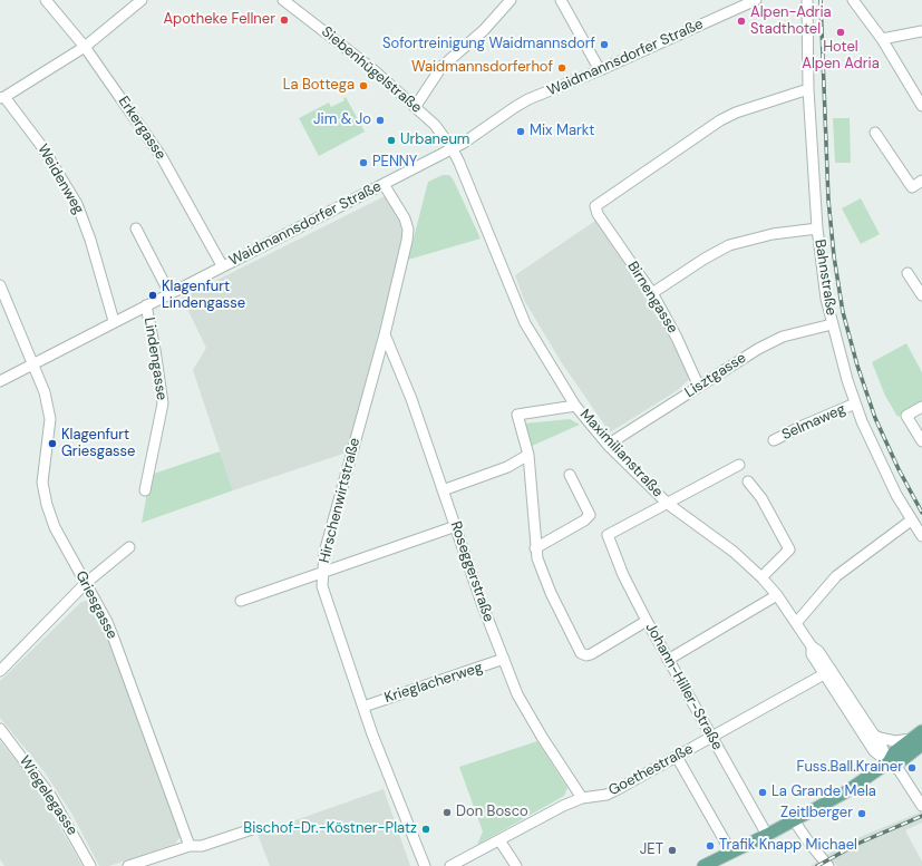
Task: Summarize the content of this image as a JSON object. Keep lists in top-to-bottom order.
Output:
{
  "streets": {
    "street": [
      "Waidmannsdorfer Straße",
      "Siebenhügelstraße",
      "Erkergasse",
      "Weidenweg",
      "Bahnstraße",
      "Birnengasse",
      "Lindengasse",
      "Lisztgasse",
      "Selmaweg",
      "Maximilianstraße",
      "Hirschenwirtstraße",
      "Roseggerstraße",
      "Griesgasse",
      "Krieglacherweg",
      "Johann-Hiller-Straße",
      "Goethestraße",
      "Wiegelegasse"
    ]
  },
  "crossings": [
    ["Waidmannsdorfer Straße", "Siebenhügelstraße"],
    ["Waidmannsdorfer Straße", "Erkergasse"],
    ["Waidmannsdorfer Straße", "Weidenweg"],
    ["Waidmannsdorfer Straße", "Lindengasse"],
    ["Waidmannsdorfer Straße", "Maximilianstraße"],
    ["Waidmannsdorfer Straße", "Hirschenwirtstraße"],
    ["Waidmannsdorfer Straße", "Griesgasse"],
    ["Siebenhügelstraße", "Maximilianstraße"],
    ["Bahnstraße", "Birnengasse"],
    ["Bahnstraße", "Lisztgasse"],
    ["Bahnstraße", "Selmaweg"],
    ["Birnengasse", "Lisztgasse"],
    ["Lisztgasse", "Maximilianstraße"],
    ["Maximilianstraße", "Johann-Hiller-Straße"],
    ["Maximilianstraße", "Goethestraße"],
    ["Hirschenwirtstraße", "Roseggerstraße"],
    ["Hirschenwirtstraße", "Krieglacherweg"],
    ["Roseggerstraße", "Krieglacherweg"],
    ["Roseggerstraße", "Goethestraße"],
    ["Johann-Hiller-Straße", "Goethestraße"]
  ],
  "places": [
    "Apotheke Fellner",
    "Alpen-Adria Stadthotel",
    "Hotel Alpen Adria",
    "Sofortreinigung Waidmannsdorf",
    "Waidmannsdorferhof",
    "La Bottega",
    "Jim & Jo",
    "Mix Markt",
    "Urbaneum",
    "PENNY",
    "Klagenfurt Lindengasse",
    "Klagenfurt Griesgasse",
    "Fuss.Ball.Krainer",
    "La Grande Mela",
    "Don Bosco",
    "Zeitlberger",
    "Bischof-Dr.-Köstner-Platz",
    "Trafik Knapp Michael",
    "JET"
  ]
}
